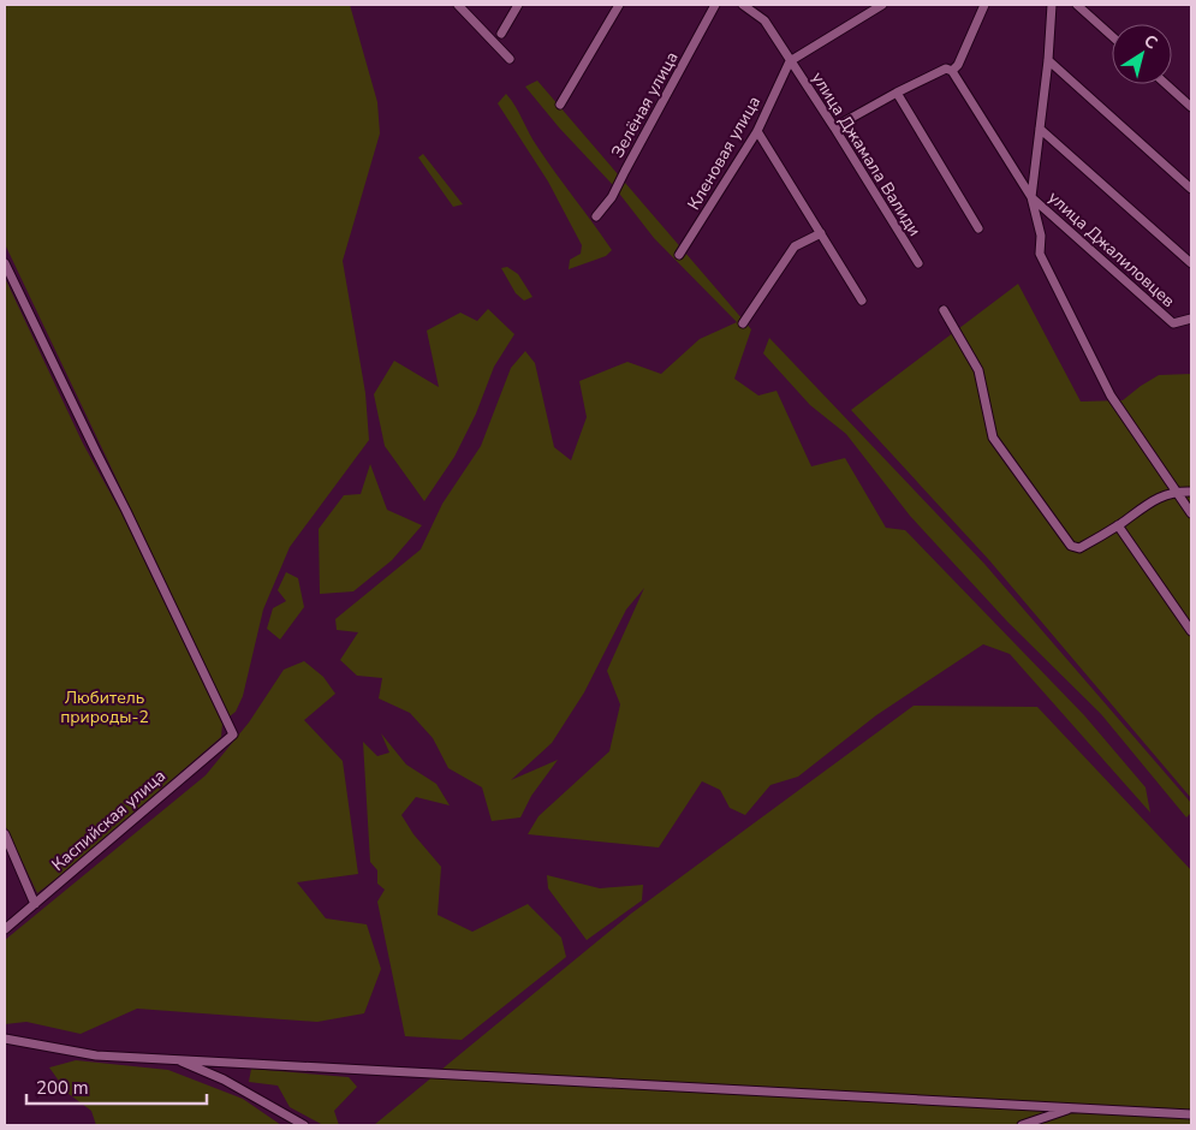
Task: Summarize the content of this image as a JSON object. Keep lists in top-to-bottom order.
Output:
{
  "streets": {
    "street": [
      "Зелёная улица",
      "Кленовая улица",
      "улица Джамала Валиди",
      "улица Джалиловцев",
      "Каспийская улица"
    ]
  },
  "crossings": [
    ["Кленовая улица", "улица Джамала Валиди"]
  ],
  "parks": ["Любитель природы-2"],
  "scale_bar": "200 m",
  "north": "top right"
}
